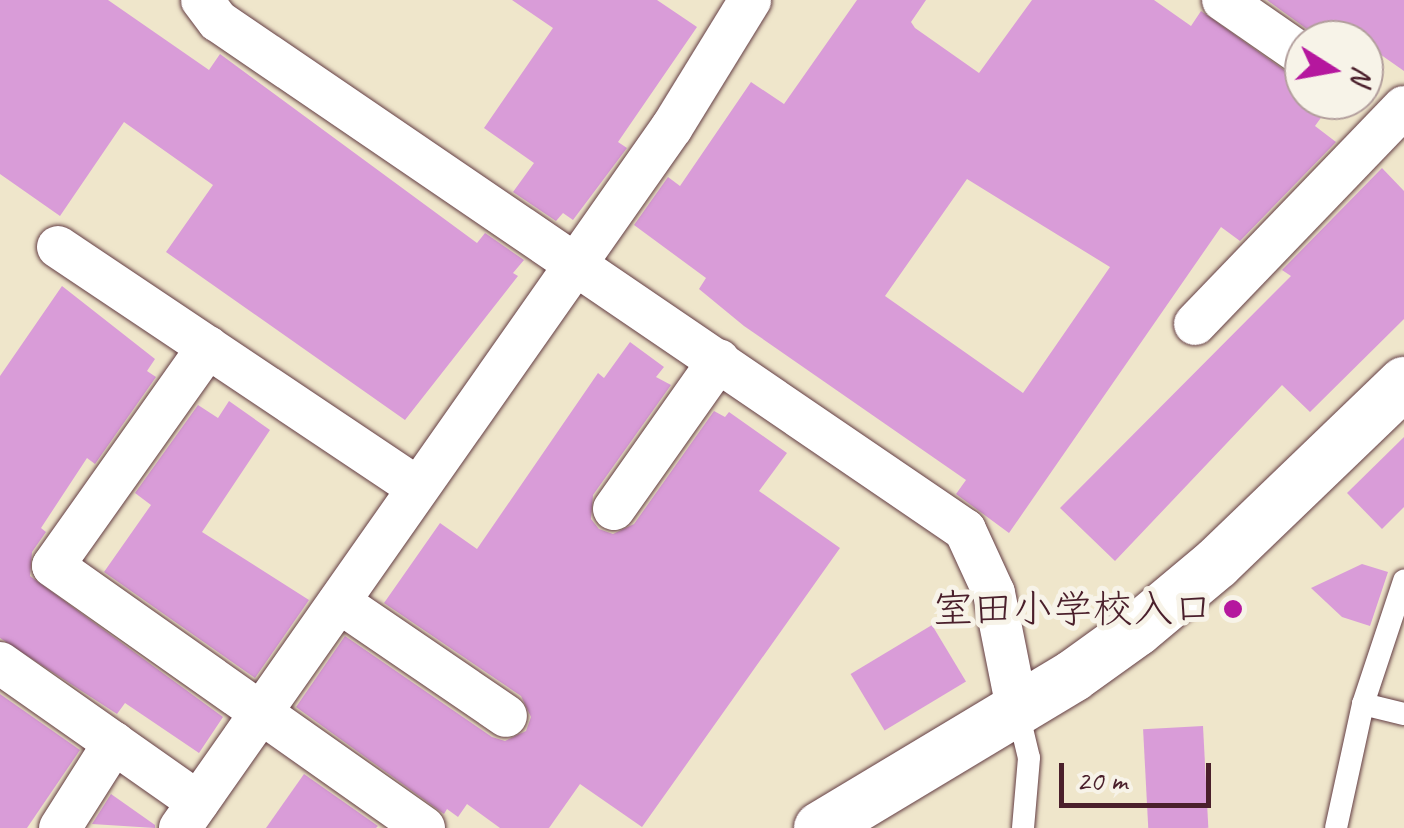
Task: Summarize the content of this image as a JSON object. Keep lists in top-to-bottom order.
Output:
{
  "places": ["室田小学校入口"],
  "scale_bar": "20 m",
  "north": "right"
}
